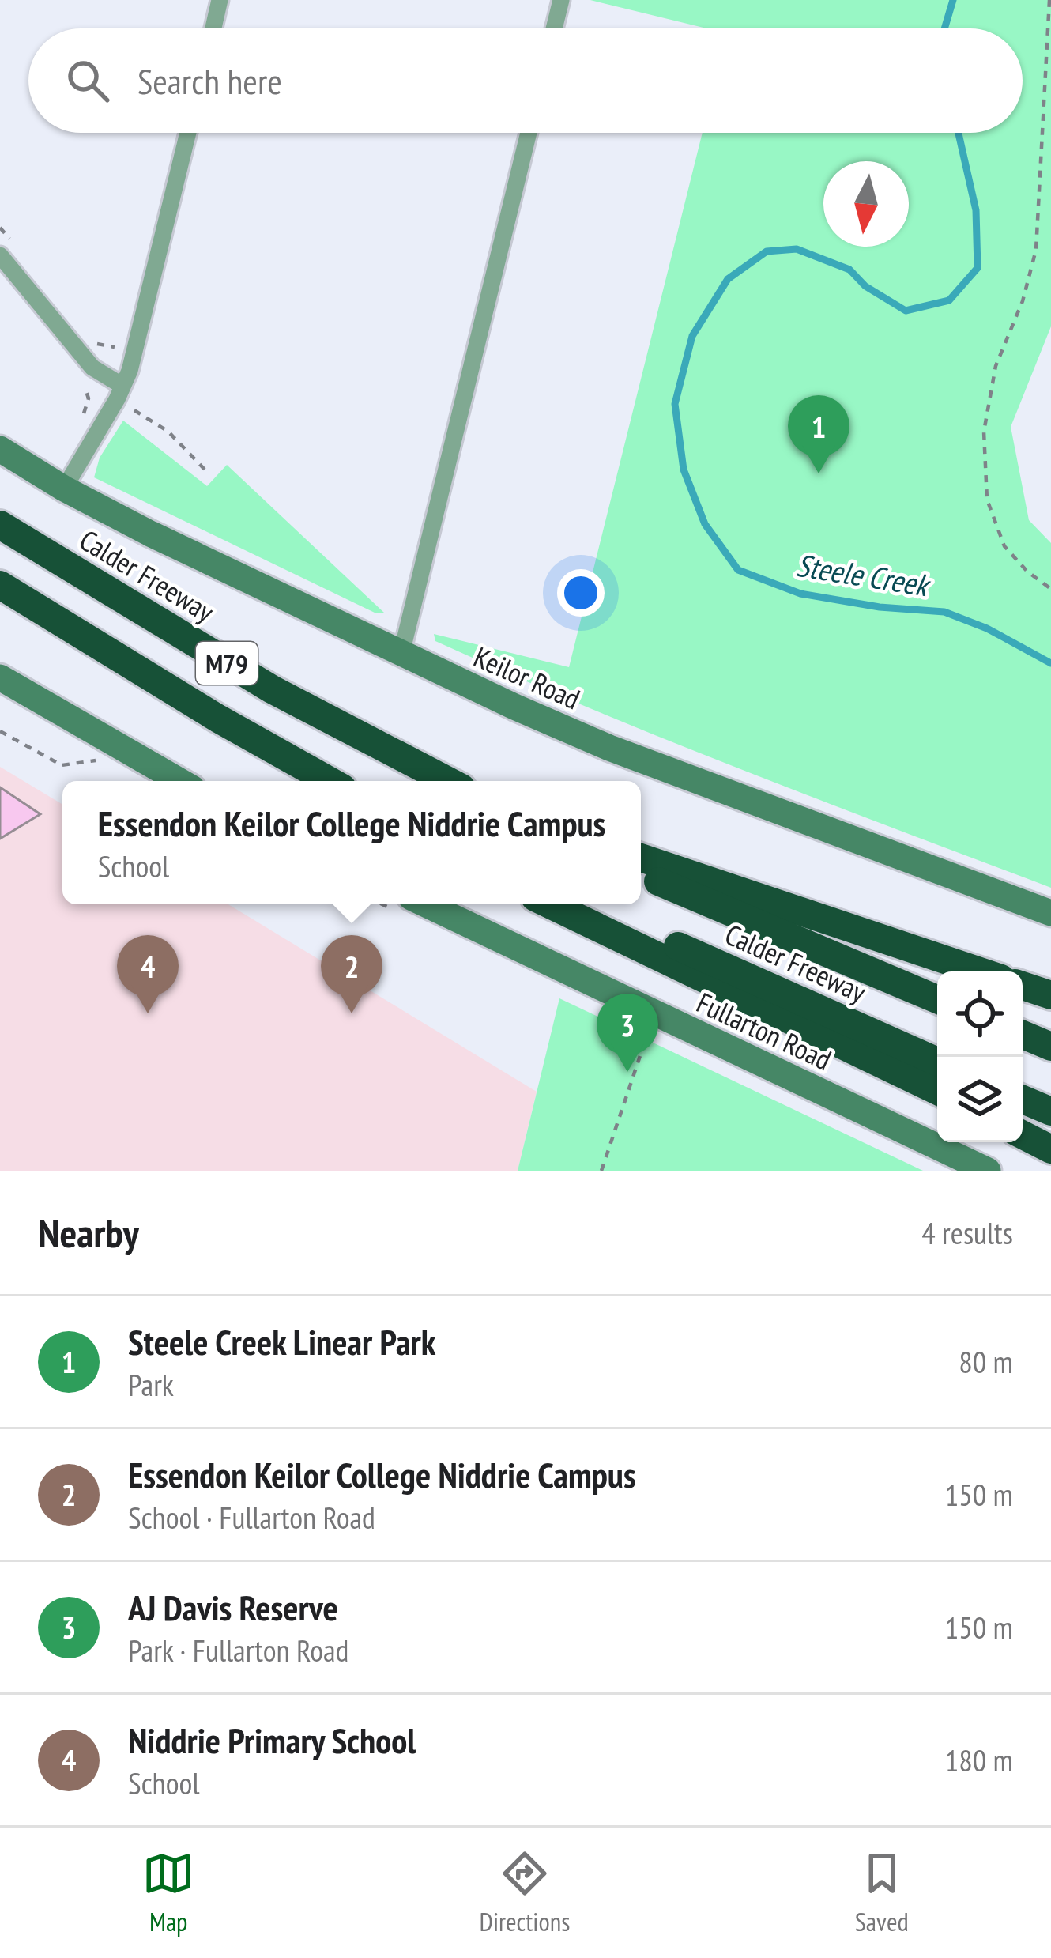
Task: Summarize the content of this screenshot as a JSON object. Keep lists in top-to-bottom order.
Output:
{
  "streets": {
    "highway": ["Calder Freeway", "M79"],
    "main road": ["Keilor Road", "Fullarton Road"]
  },
  "water": ["Steele Creek"],
  "north": "bottom",
  "page": {
    "search": "Search here",
    "pins": [
      "1",
      "2",
      "4",
      "3"
    ],
    "popup": ["Essendon Keilor College Niddrie Campus", "School"],
    "heading": ["Nearby", "4 results"],
    "list": [
      {
        "mark": "1",
        "name": "Steele Creek Linear Park",
        "note": "Park",
        "value": "80 m"
      },
      {
        "mark": "2",
        "name": "Essendon Keilor College Niddrie Campus",
        "note": "School · Fullarton Road",
        "value": "150 m"
      },
      {
        "mark": "3",
        "name": "AJ Davis Reserve",
        "note": "Park · Fullarton Road",
        "value": "150 m"
      },
      {
        "mark": "4",
        "name": "Niddrie Primary School",
        "note": "School",
        "value": "180 m"
      }
    ],
    "nav": ["Map", "Directions", "Saved"]
  }
}
